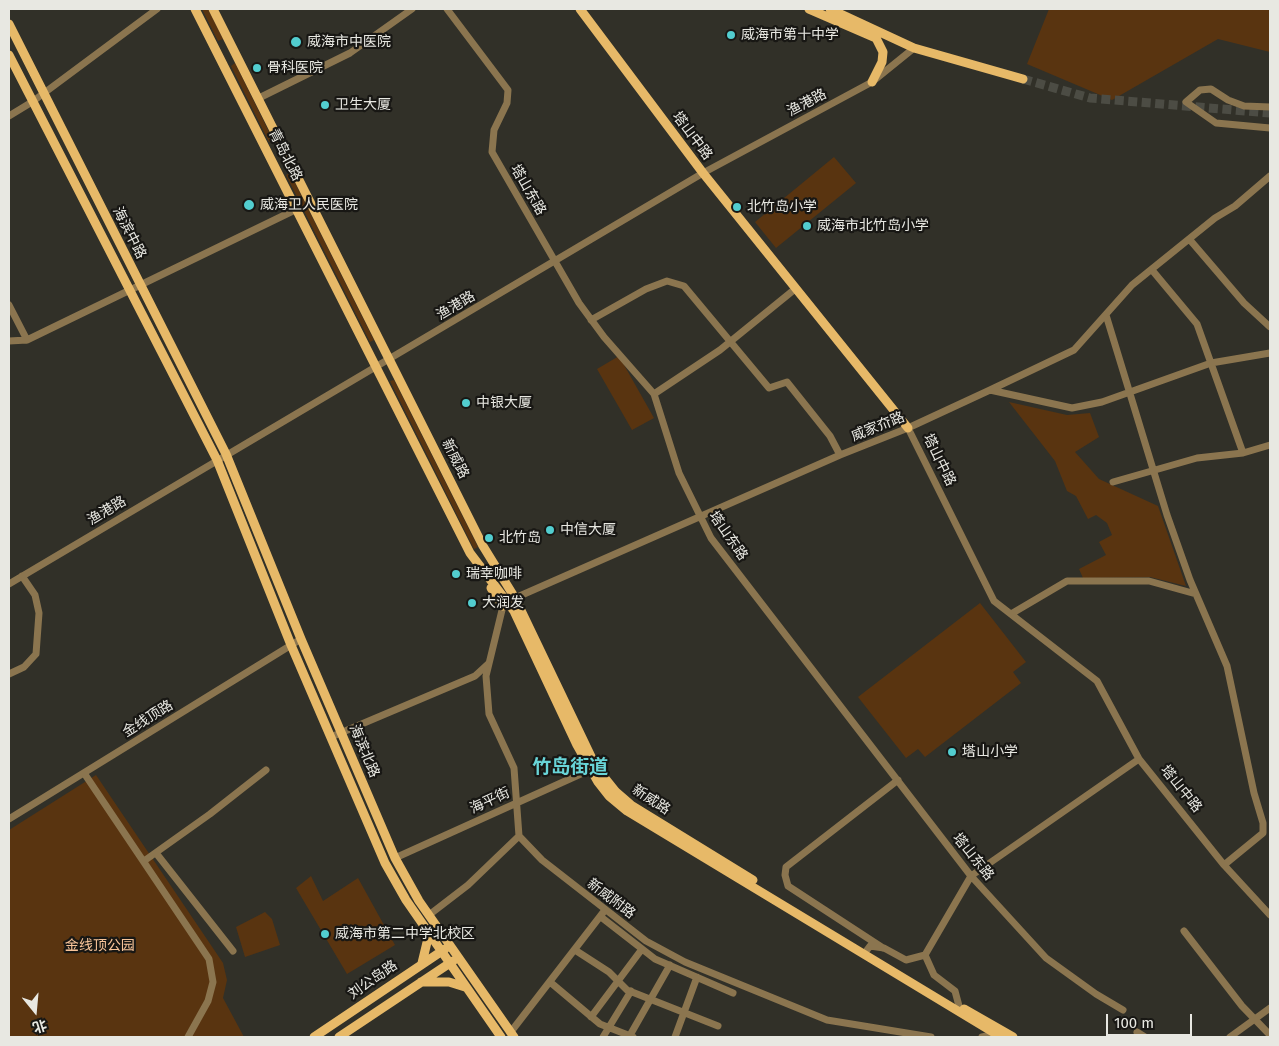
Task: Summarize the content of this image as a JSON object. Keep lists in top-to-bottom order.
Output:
{
  "streets": {
    "main road": [
      "塔山中路",
      "青岛北路",
      "海滨中路",
      "新威路",
      "海滨北路",
      "刘公岛路"
    ],
    "street": [
      "渔港路",
      "塔山东路",
      "威家夼路",
      "金线顶路",
      "海平街",
      "新威附路"
    ]
  },
  "crossings": [
    ["渔港路", "塔山中路"],
    ["渔港路", "青岛北路"],
    ["渔港路", "塔山东路"],
    ["渔港路", "海滨中路"],
    ["渔港路", "新威路"],
    ["渔港路", "海滨北路"],
    ["塔山中路", "威家夼路"],
    ["青岛北路", "新威路"],
    ["塔山东路", "威家夼路"],
    ["海滨中路", "海滨北路"],
    ["威家夼路", "新威路"],
    ["新威路", "海平街"],
    ["金线顶路", "海滨北路"],
    ["海滨北路", "海平街"],
    ["海滨北路", "刘公岛路"]
  ],
  "districts": ["竹岛街道"],
  "parks": ["金线顶公园"],
  "places": [
    "威海市第十中学",
    "威海市中医院",
    "骨科医院",
    "卫生大厦",
    "威海卫人民医院",
    "北竹岛小学",
    "威海市北竹岛小学",
    "中银大厦",
    "中信大厦",
    "北竹岛",
    "瑞幸咖啡",
    "大润发",
    "塔山小学",
    "威海市第二中学北校区"
  ],
  "scale_bar": "100 m",
  "north": "bottom"
}
